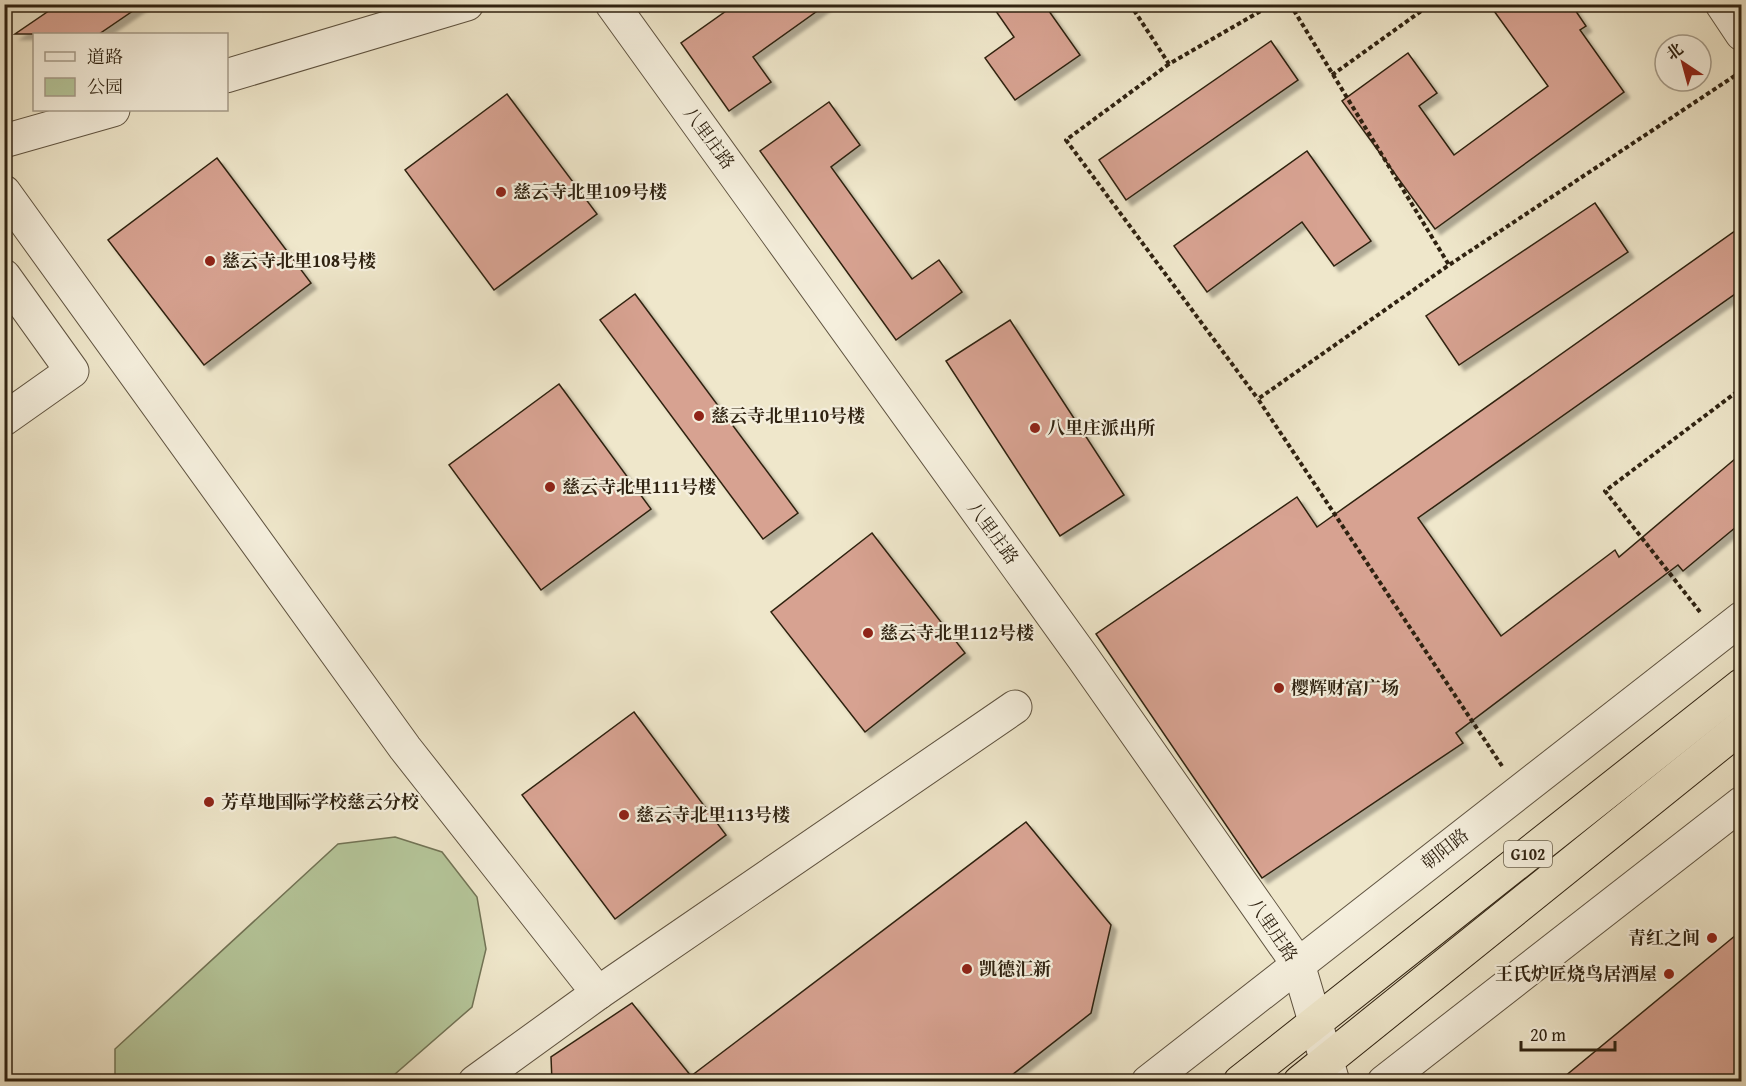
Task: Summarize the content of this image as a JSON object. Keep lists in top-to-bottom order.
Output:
{
  "streets": {
    "highway": ["G102"],
    "street": ["八里庄路", "朝阳路"]
  },
  "crossings": [
    ["八里庄路", "朝阳路"],
    ["八里庄路", "G102"]
  ],
  "places": [
    "慈云寺北里109号楼",
    "慈云寺北里108号楼",
    "慈云寺北里110号楼",
    "八里庄派出所",
    "慈云寺北里111号楼",
    "慈云寺北里112号楼",
    "樱辉财富广场",
    "芳草地国际学校慈云分校",
    "慈云寺北里113号楼",
    "青红之间",
    "凯德汇新",
    "王氏炉匠烧鸟居酒屋"
  ],
  "legend": ["道路", "公园"],
  "scale_bar": "20 m",
  "north": "top left"
}
